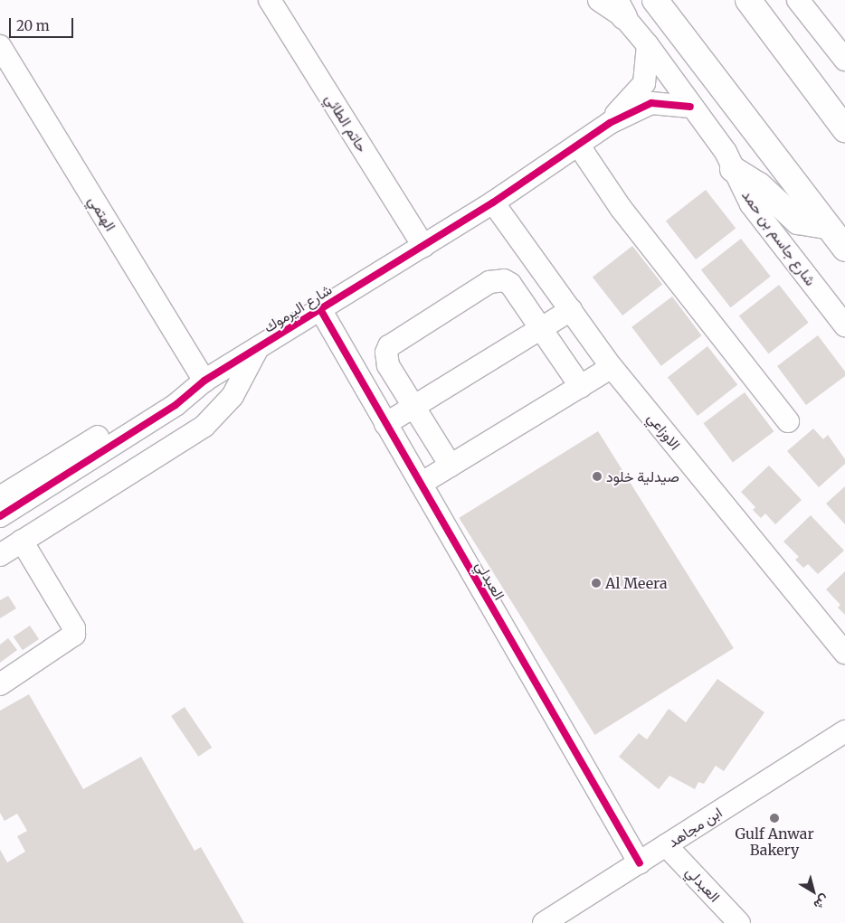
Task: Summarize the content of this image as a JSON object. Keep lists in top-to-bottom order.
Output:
{
  "streets": {
    "street": [
      "حاتم الطائي",
      "الهتمي",
      "شارع جاسم بن حمد",
      "شارع اليرموك",
      "الاوزاعي",
      "العبدلي",
      "ابن مجاهد"
    ]
  },
  "crossings": [
    ["حاتم الطائي", "شارع اليرموك"],
    ["الهتمي", "شارع اليرموك"],
    ["شارع اليرموك", "الاوزاعي"],
    ["شارع اليرموك", "العبدلي"],
    ["العبدلي", "ابن مجاهد"]
  ],
  "places": ["صيدلية خلود", "Al Meera", "Gulf Anwar Bakery"],
  "scale_bar": "20 m",
  "north": "bottom right"
}
